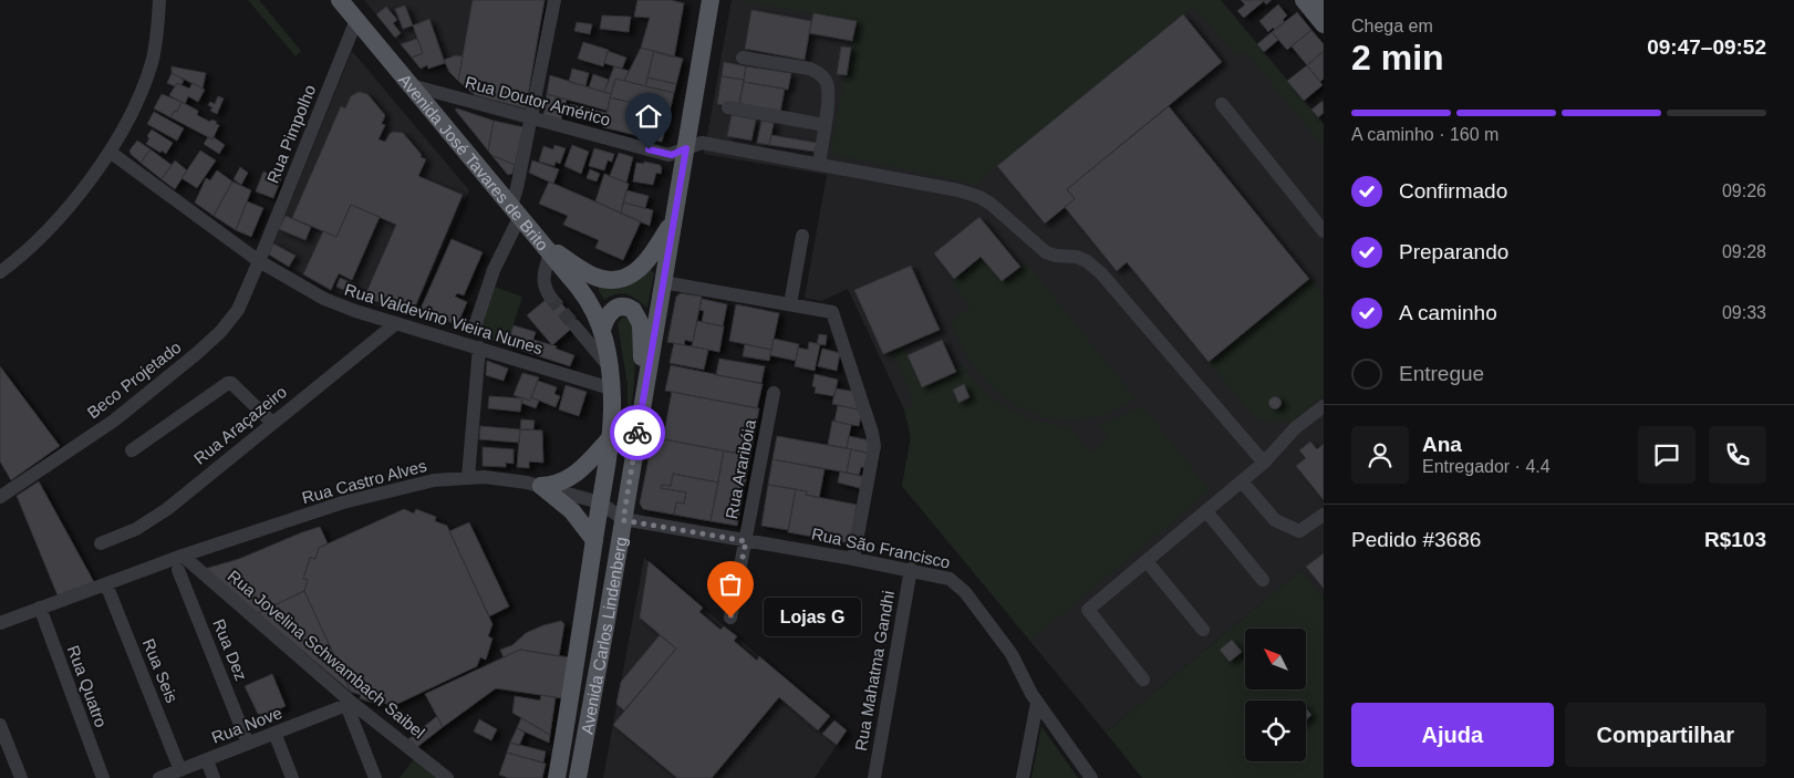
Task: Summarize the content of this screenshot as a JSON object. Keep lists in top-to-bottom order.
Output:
{
  "streets": {
    "main road": ["Avenida José Tavares de Brito", "Avenida Carlos Lindenberg"],
    "street": [
      "Rua Doutor Américo",
      "Rua Pimpolho",
      "Rua Valdevino Vieira Nunes",
      "Beco Projetado",
      "Rua Araçazeiro",
      "Rua Araribóia",
      "Rua Castro Alves",
      "Rua São Francisco",
      "Rua Dez",
      "Rua Jovelina Schwambach Saibel",
      "Rua Seis",
      "Rua Mahatma Gandhi",
      "Rua Quatro",
      "Rua Nove"
    ]
  },
  "crossings": [
    ["Rua Doutor Américo", "Avenida José Tavares de Brito"],
    ["Rua Doutor Américo", "Avenida Carlos Lindenberg"],
    ["Rua Pimpolho", "Avenida José Tavares de Brito"],
    ["Rua Pimpolho", "Rua Valdevino Vieira Nunes"],
    ["Rua Pimpolho", "Beco Projetado"],
    ["Avenida José Tavares de Brito", "Avenida Carlos Lindenberg"],
    ["Rua Valdevino Vieira Nunes", "Beco Projetado"],
    ["Rua Valdevino Vieira Nunes", "Rua Araçazeiro"],
    ["Rua Valdevino Vieira Nunes", "Avenida Carlos Lindenberg"],
    ["Rua Araribóia", "Rua São Francisco"],
    ["Rua Castro Alves", "Rua São Francisco"],
    ["Rua Castro Alves", "Avenida Carlos Lindenberg"],
    ["Rua Castro Alves", "Rua Dez"],
    ["Rua Castro Alves", "Rua Jovelina Schwambach Saibel"],
    ["Rua Castro Alves", "Rua Seis"],
    ["Rua Castro Alves", "Rua Quatro"],
    ["Rua São Francisco", "Avenida Carlos Lindenberg"],
    ["Rua São Francisco", "Rua Mahatma Gandhi"],
    ["Rua Dez", "Rua Jovelina Schwambach Saibel"],
    ["Rua Dez", "Rua Nove"],
    ["Rua Seis", "Rua Nove"]
  ],
  "places": ["Lojas G"],
  "north": "top left",
  "page": {
    "heading": ["2 min", "Chega em", "09:47–09:52"],
    "panel": [
      "Ana",
      "Entregador · 4.4",
      "Pedido #3686",
      "R$103"
    ],
    "bar": "A caminho · 160 m",
    "list": [
      ["Confirmado", "09:26"],
      ["Preparando", "09:28"],
      ["A caminho", "09:33"],
      "Entregue"
    ],
    "bubble": "Lojas G",
    "buttons": ["Ajuda", "Compartilhar"]
  }
}
